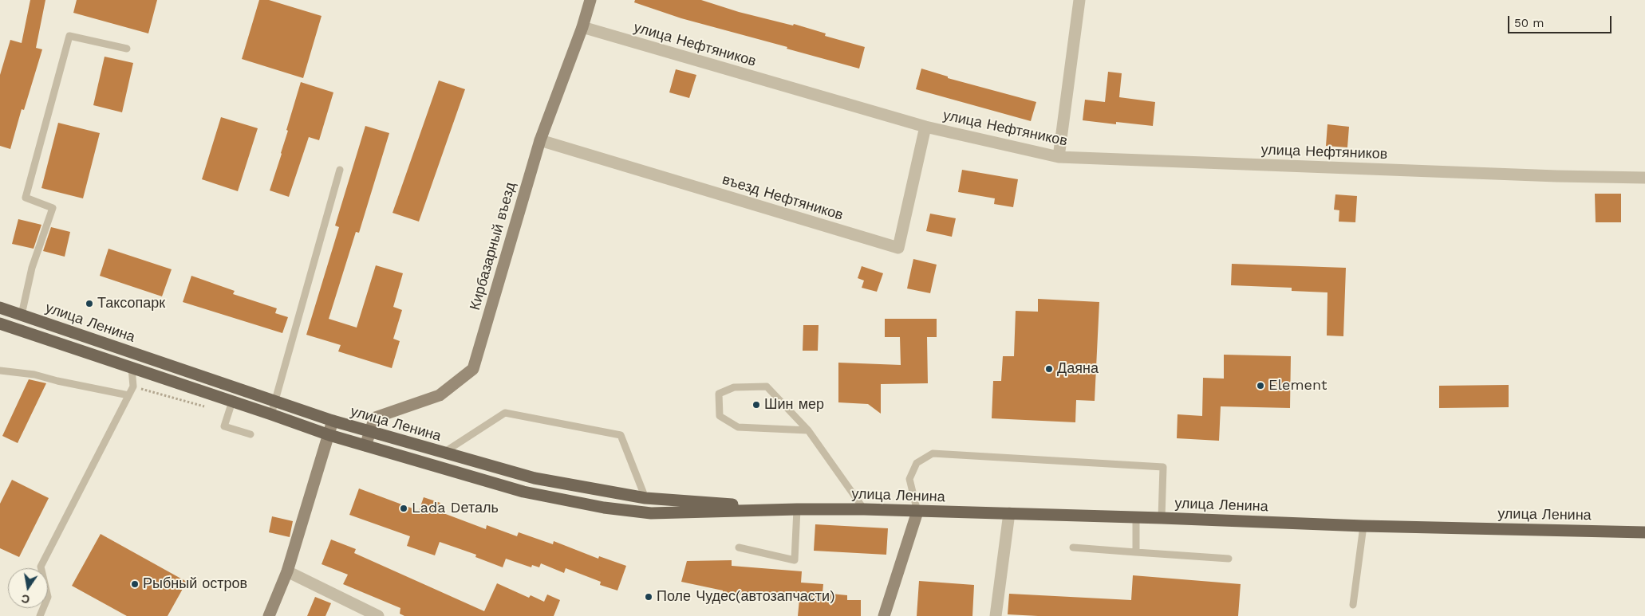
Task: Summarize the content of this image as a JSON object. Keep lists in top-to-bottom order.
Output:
{
  "streets": {
    "main road": ["улица Ленина"],
    "street": ["улица Нефтяников", "въезд Нефтяников", "Кирбазарный въезд"]
  },
  "crossings": [
    ["улица Нефтяников", "въезд Нефтяников"],
    ["улица Нефтяников", "Кирбазарный въезд"],
    ["въезд Нефтяников", "Кирбазарный въезд"],
    ["Кирбазарный въезд", "улица Ленина"]
  ],
  "places": [
    "Таксопарк",
    "Даяна",
    "Element",
    "Шин мер",
    "Lada Dеталь",
    "Рыбный остров",
    "Поле Чудес(автозапчасти)"
  ],
  "scale_bar": "50 m",
  "north": "bottom"
}
